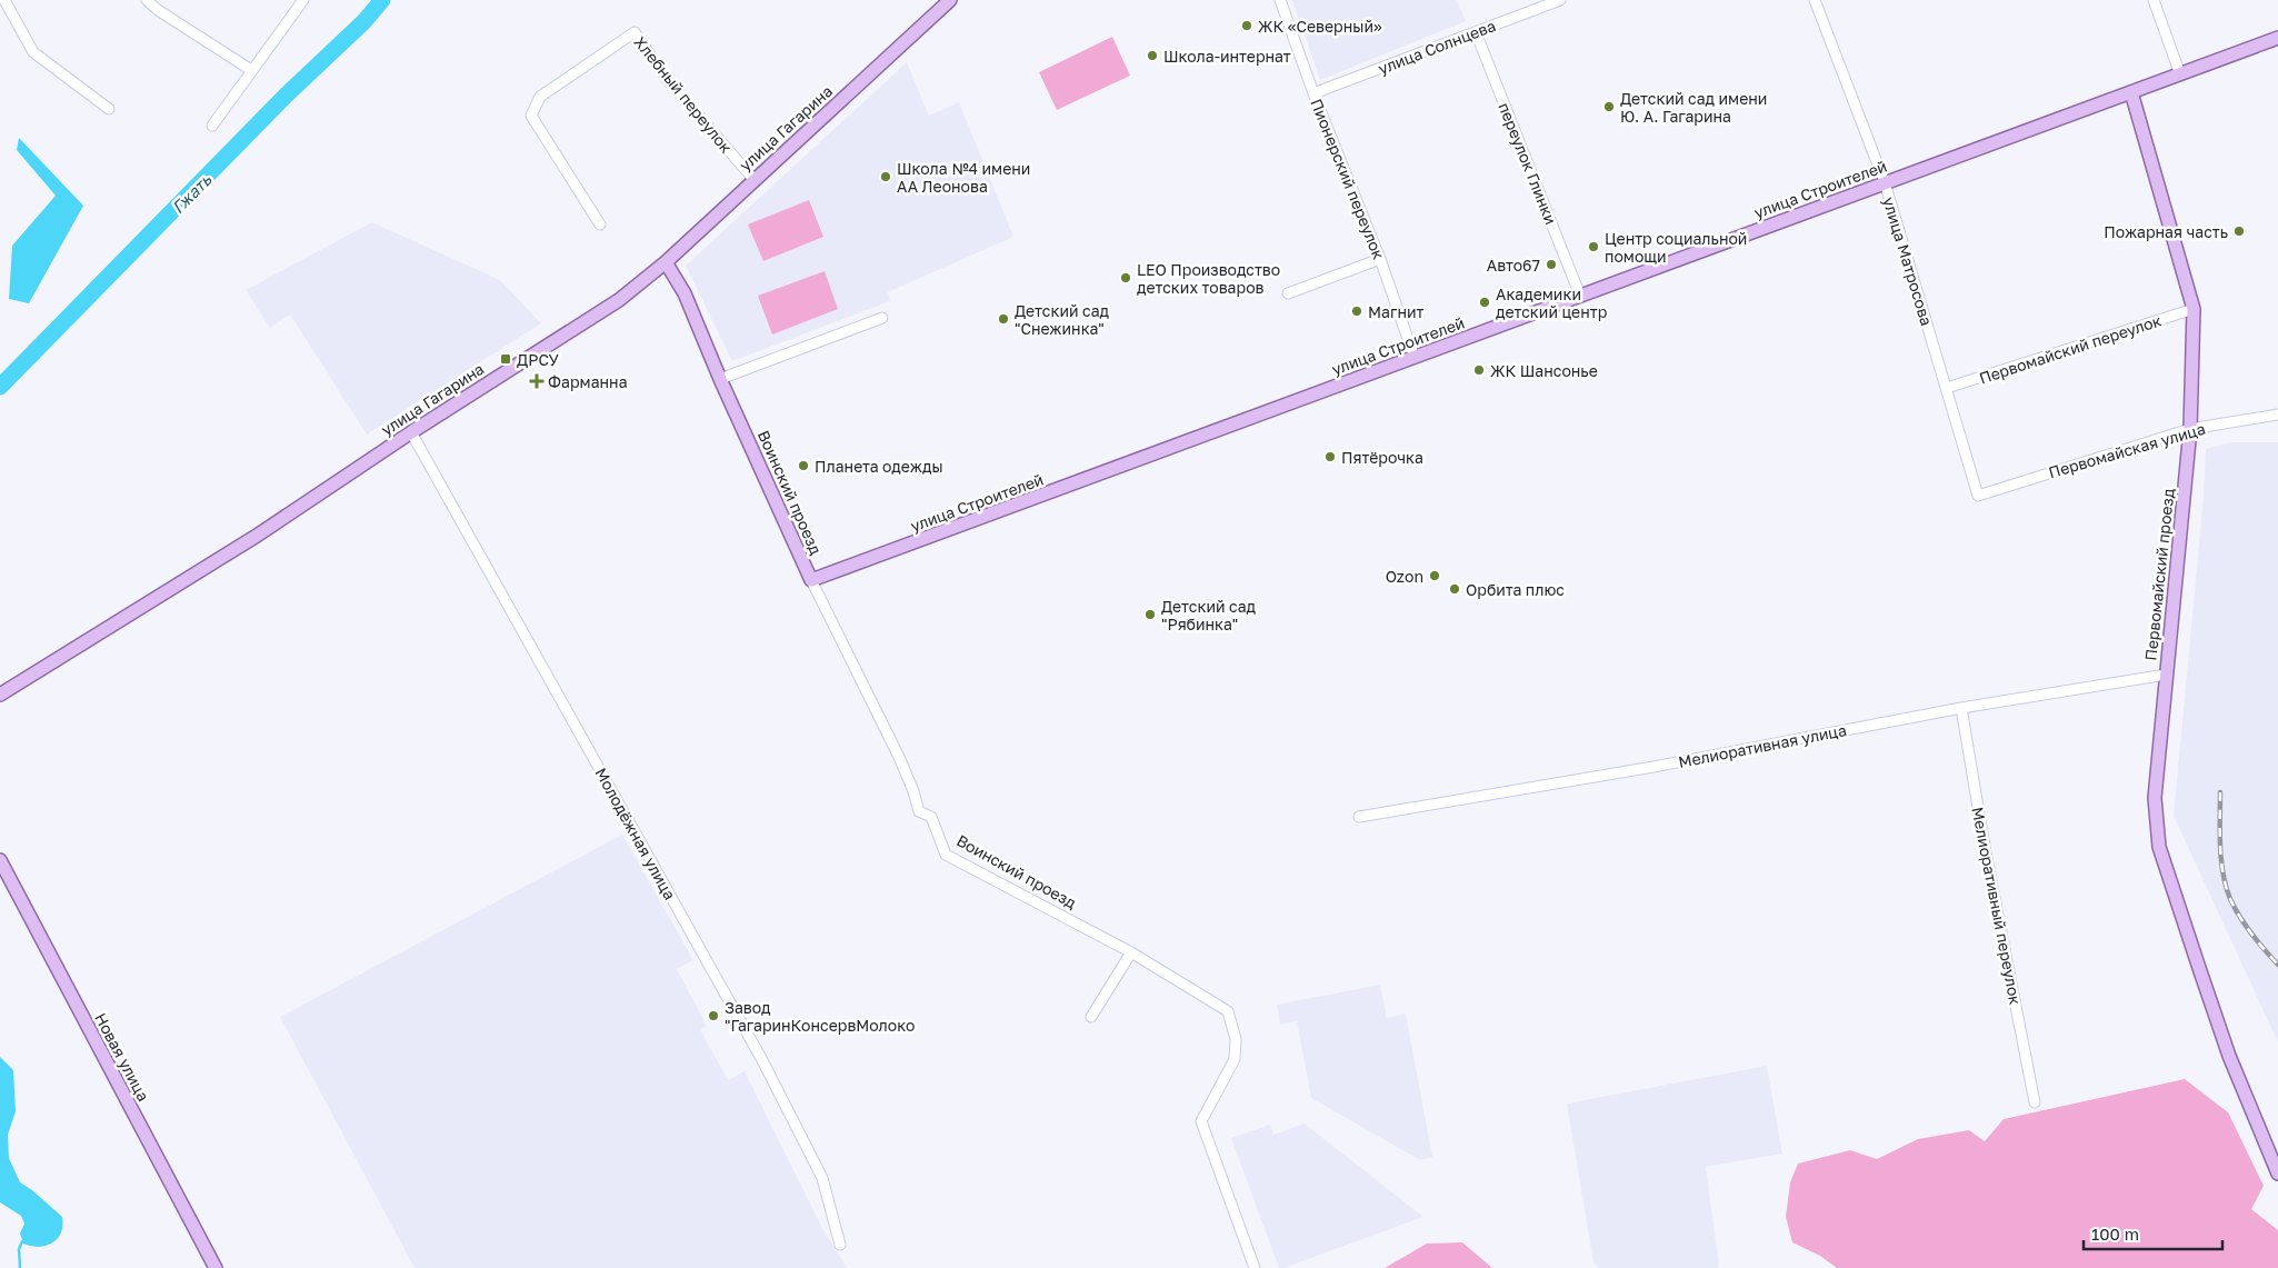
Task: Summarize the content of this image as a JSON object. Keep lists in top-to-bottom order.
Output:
{
  "streets": {
    "main road": [
      "улица Гагарина",
      "улица Строителей",
      "Воинский проезд",
      "Первомайский проезд",
      "Новая улица"
    ],
    "street": [
      "улица Солнцева",
      "Хлебный переулок",
      "переулок Глинки",
      "Пионерский переулок",
      "улица Матросова",
      "Первомайский переулок",
      "Первомайская улица",
      "Мелиоративная улица",
      "Молодёжная улица",
      "Мелиоративный переулок"
    ]
  },
  "crossings": [
    ["улица Солнцева", "переулок Глинки"],
    ["улица Солнцева", "Пионерский переулок"],
    ["Хлебный переулок", "улица Гагарина"],
    ["улица Гагарина", "Воинский проезд"],
    ["улица Гагарина", "Молодёжная улица"],
    ["переулок Глинки", "улица Строителей"],
    ["Пионерский переулок", "улица Строителей"],
    ["улица Строителей", "улица Матросова"],
    ["улица Строителей", "Воинский проезд"],
    ["улица Строителей", "Первомайский проезд"],
    ["улица Матросова", "Первомайский переулок"],
    ["улица Матросова", "Первомайская улица"],
    ["Первомайский переулок", "Первомайский проезд"],
    ["Первомайская улица", "Первомайский проезд"],
    ["Первомайский проезд", "Мелиоративная улица"],
    ["Мелиоративная улица", "Мелиоративный переулок"]
  ],
  "water": ["Гжать"],
  "places": {
    "other": [
      "ЖК «Северный»",
      "Школа-интернат",
      "Детский сад имени Ю. А. Гагарина",
      "Школа №4 имени АА Леонова",
      "Пожарная часть",
      "Центр социальной помощи",
      "Авто67",
      "LEO Производство детских товаров",
      "Академики детский центр",
      "Магнит",
      "Детский сад \"Снежинка\"",
      "ЖК Шансонье",
      "Пятёрочка",
      "Планета одежды",
      "Ozon",
      "Орбита плюс",
      "Детский сад \"Рябинка\"",
      "Завод \"ГагаринКонсервМолоко"
    ],
    "transit": ["ДРСУ"],
    "health": ["Фарманна"]
  },
  "scale_bar": "100 m"
}
